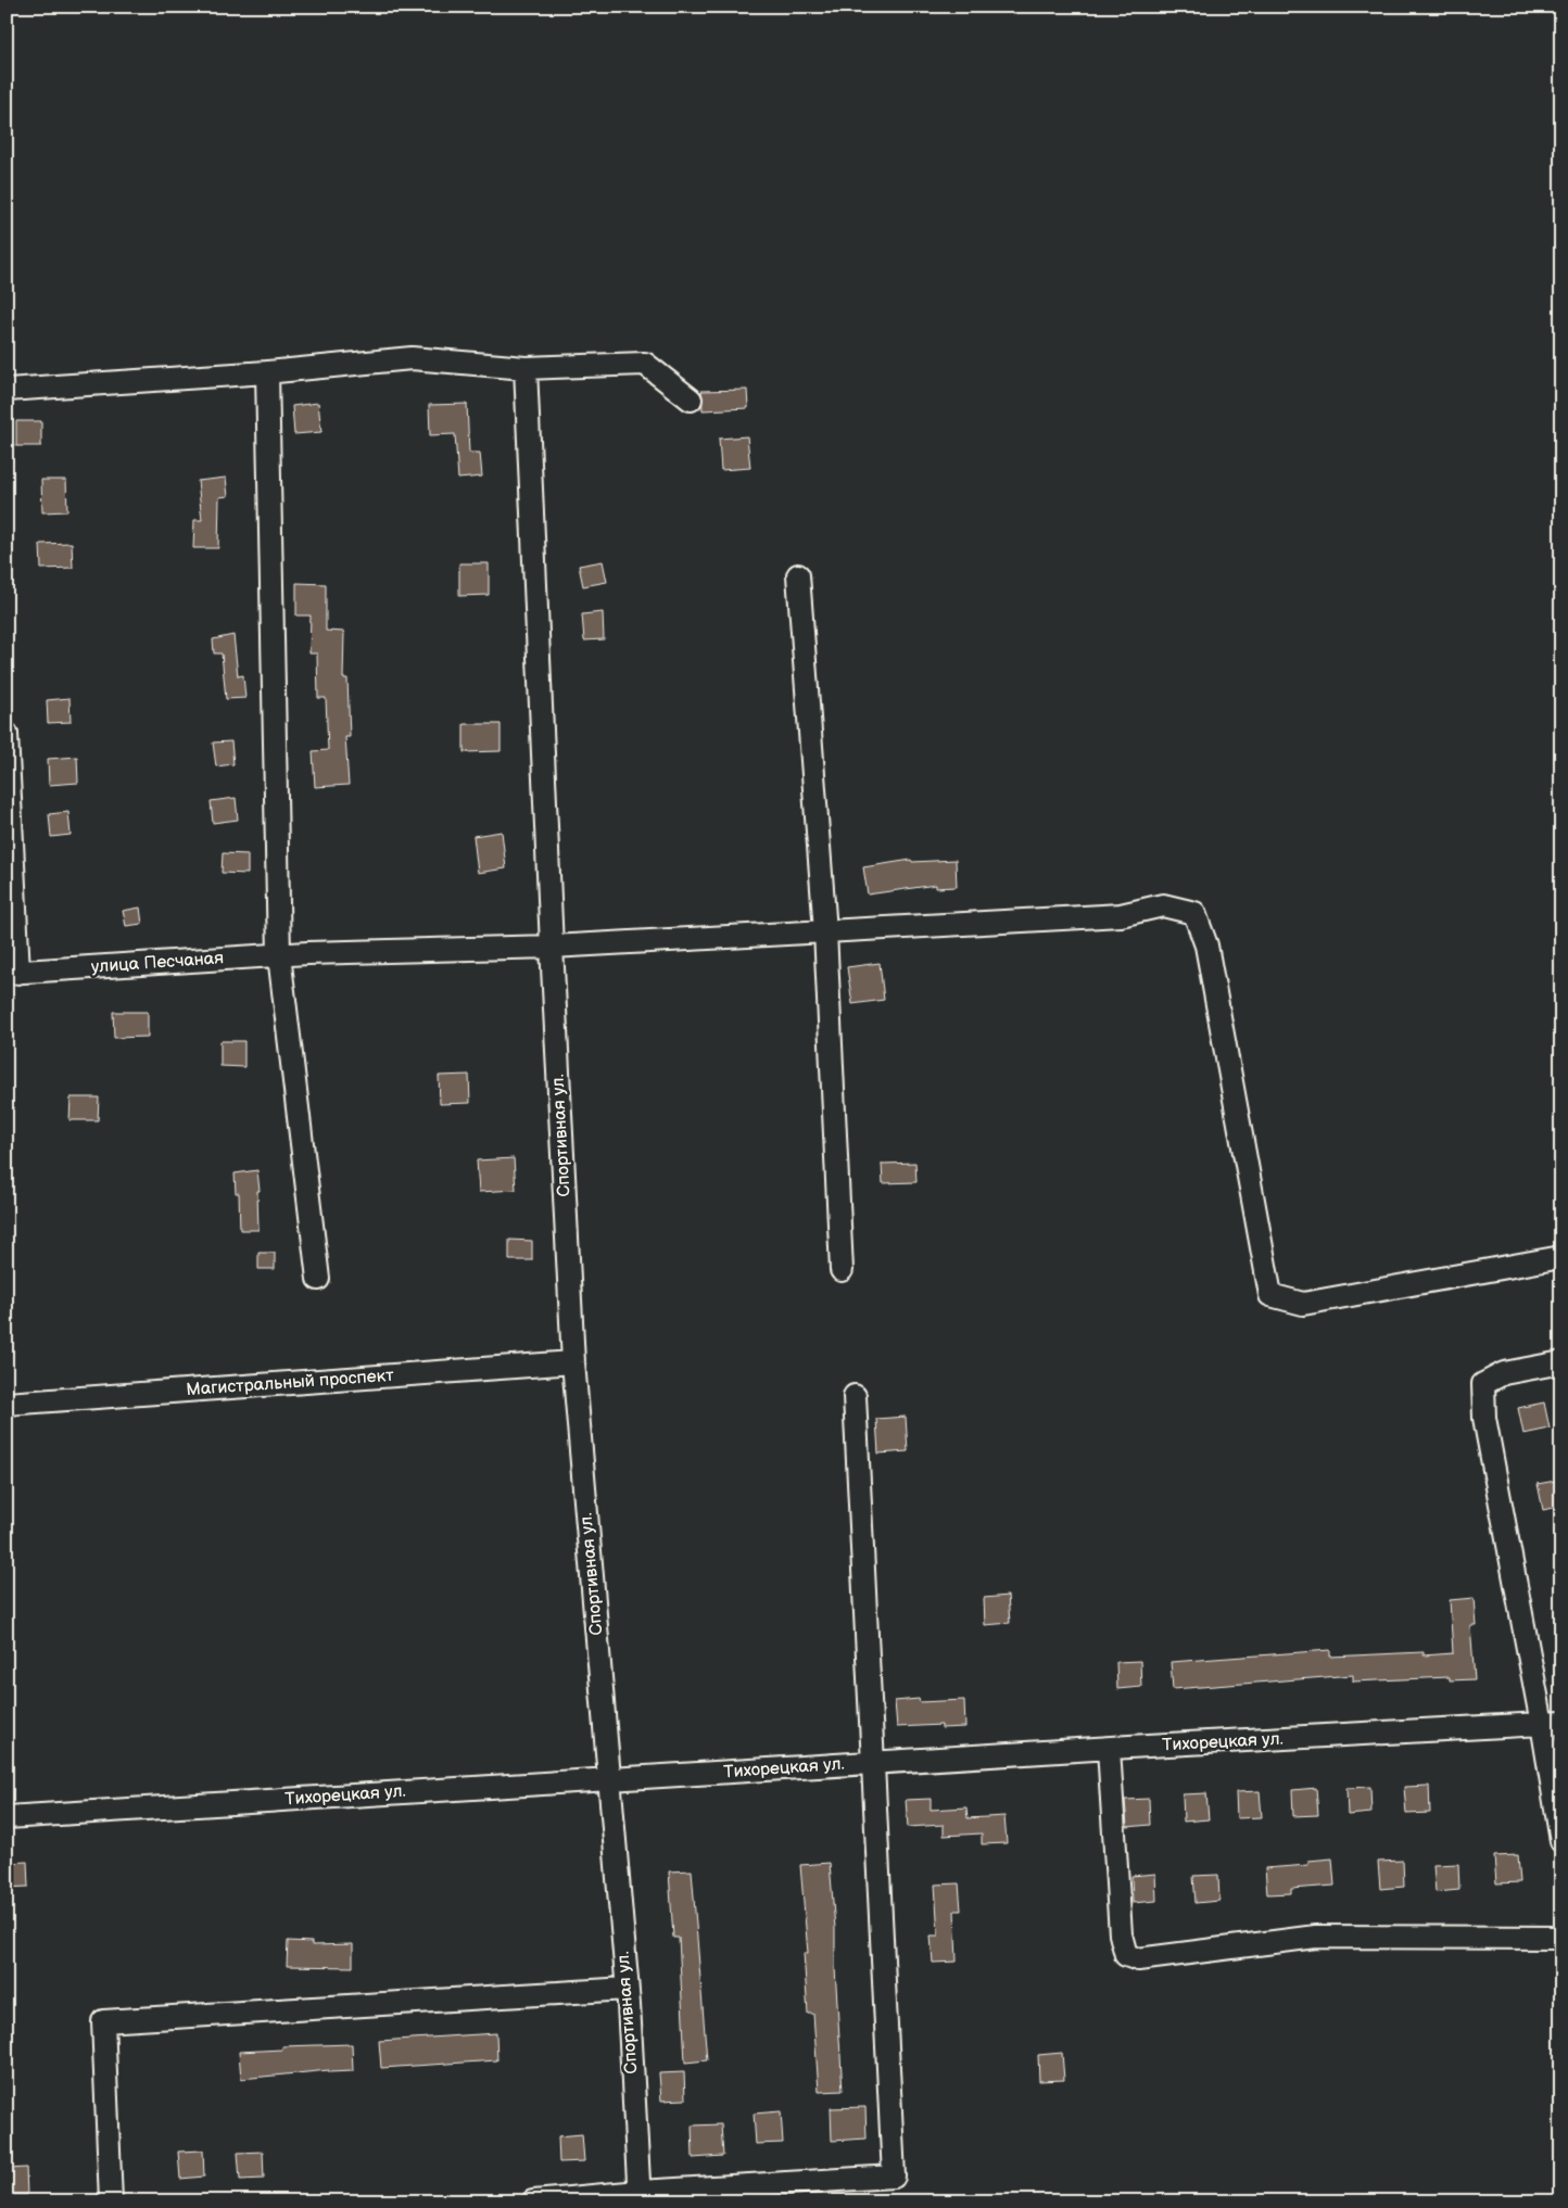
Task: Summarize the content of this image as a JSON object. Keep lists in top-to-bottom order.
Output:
{
  "streets": {
    "street": [
      "улица Песчаная",
      "Спортивная ул.",
      "Магистральный проспект",
      "Тихорецкая ул."
    ]
  },
  "crossings": [
    ["улица Песчаная", "Спортивная ул."],
    ["Спортивная ул.", "Магистральный проспект"],
    ["Спортивная ул.", "Тихорецкая ул."]
  ]
}
